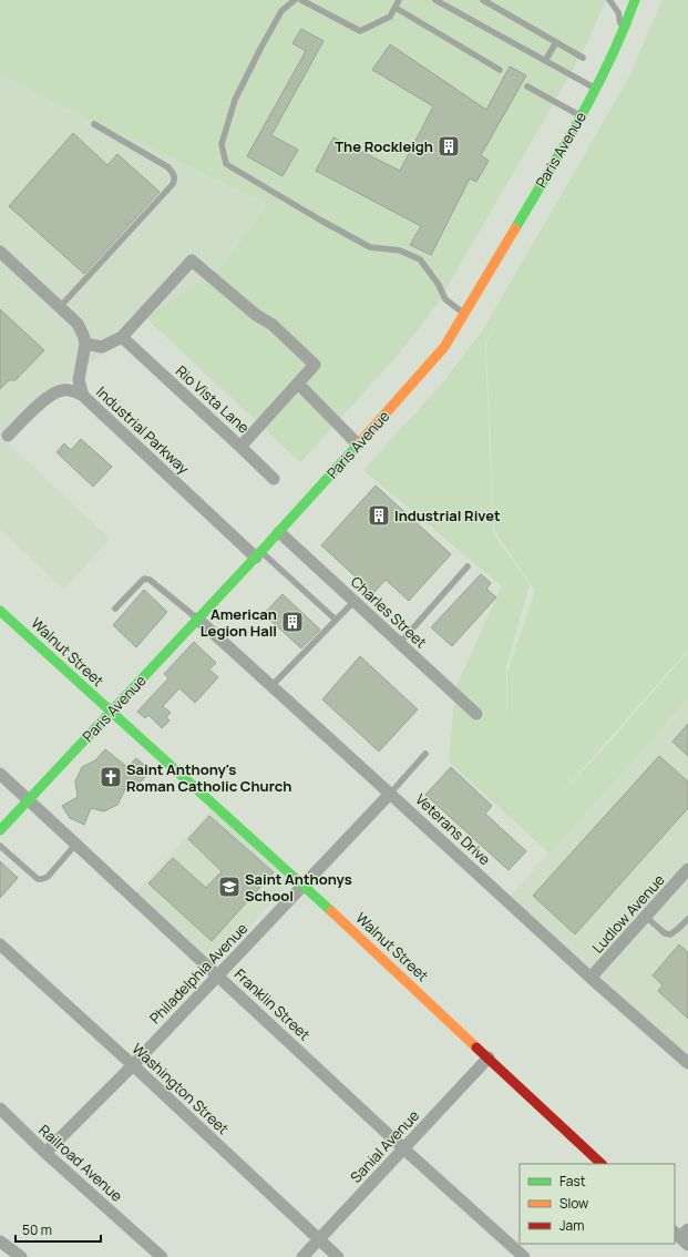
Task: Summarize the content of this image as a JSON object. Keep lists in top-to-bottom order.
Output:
{
  "streets": {
    "street": [
      "Paris Avenue",
      "Rio Vista Lane",
      "Industrial Parkway",
      "Charles Street",
      "Walnut Street",
      "Veterans Drive",
      "Ludlow Avenue",
      "Philadelphia Avenue",
      "Franklin Street",
      "Washington Street",
      "Sanial Avenue",
      "Railroad Avenue"
    ]
  },
  "crossings": [
    ["Paris Avenue", "Industrial Parkway"],
    ["Paris Avenue", "Charles Street"],
    ["Paris Avenue", "Walnut Street"],
    ["Paris Avenue", "Veterans Drive"],
    ["Paris Avenue", "Franklin Street"],
    ["Walnut Street", "Philadelphia Avenue"],
    ["Walnut Street", "Sanial Avenue"],
    ["Veterans Drive", "Ludlow Avenue"],
    ["Veterans Drive", "Philadelphia Avenue"],
    ["Philadelphia Avenue", "Franklin Street"],
    ["Philadelphia Avenue", "Washington Street"],
    ["Philadelphia Avenue", "Railroad Avenue"],
    ["Franklin Street", "Sanial Avenue"],
    ["Washington Street", "Sanial Avenue"]
  ],
  "places": {
    "building": ["The Rockleigh", "Industrial Rivet", "American Legion Hall"],
    "church": ["Saint Anthony's Roman Catholic Church"],
    "school or university": ["Saint Anthonys School"]
  },
  "legend": ["Fast", "Slow", "Jam"],
  "scale_bar": "50 m"
}
